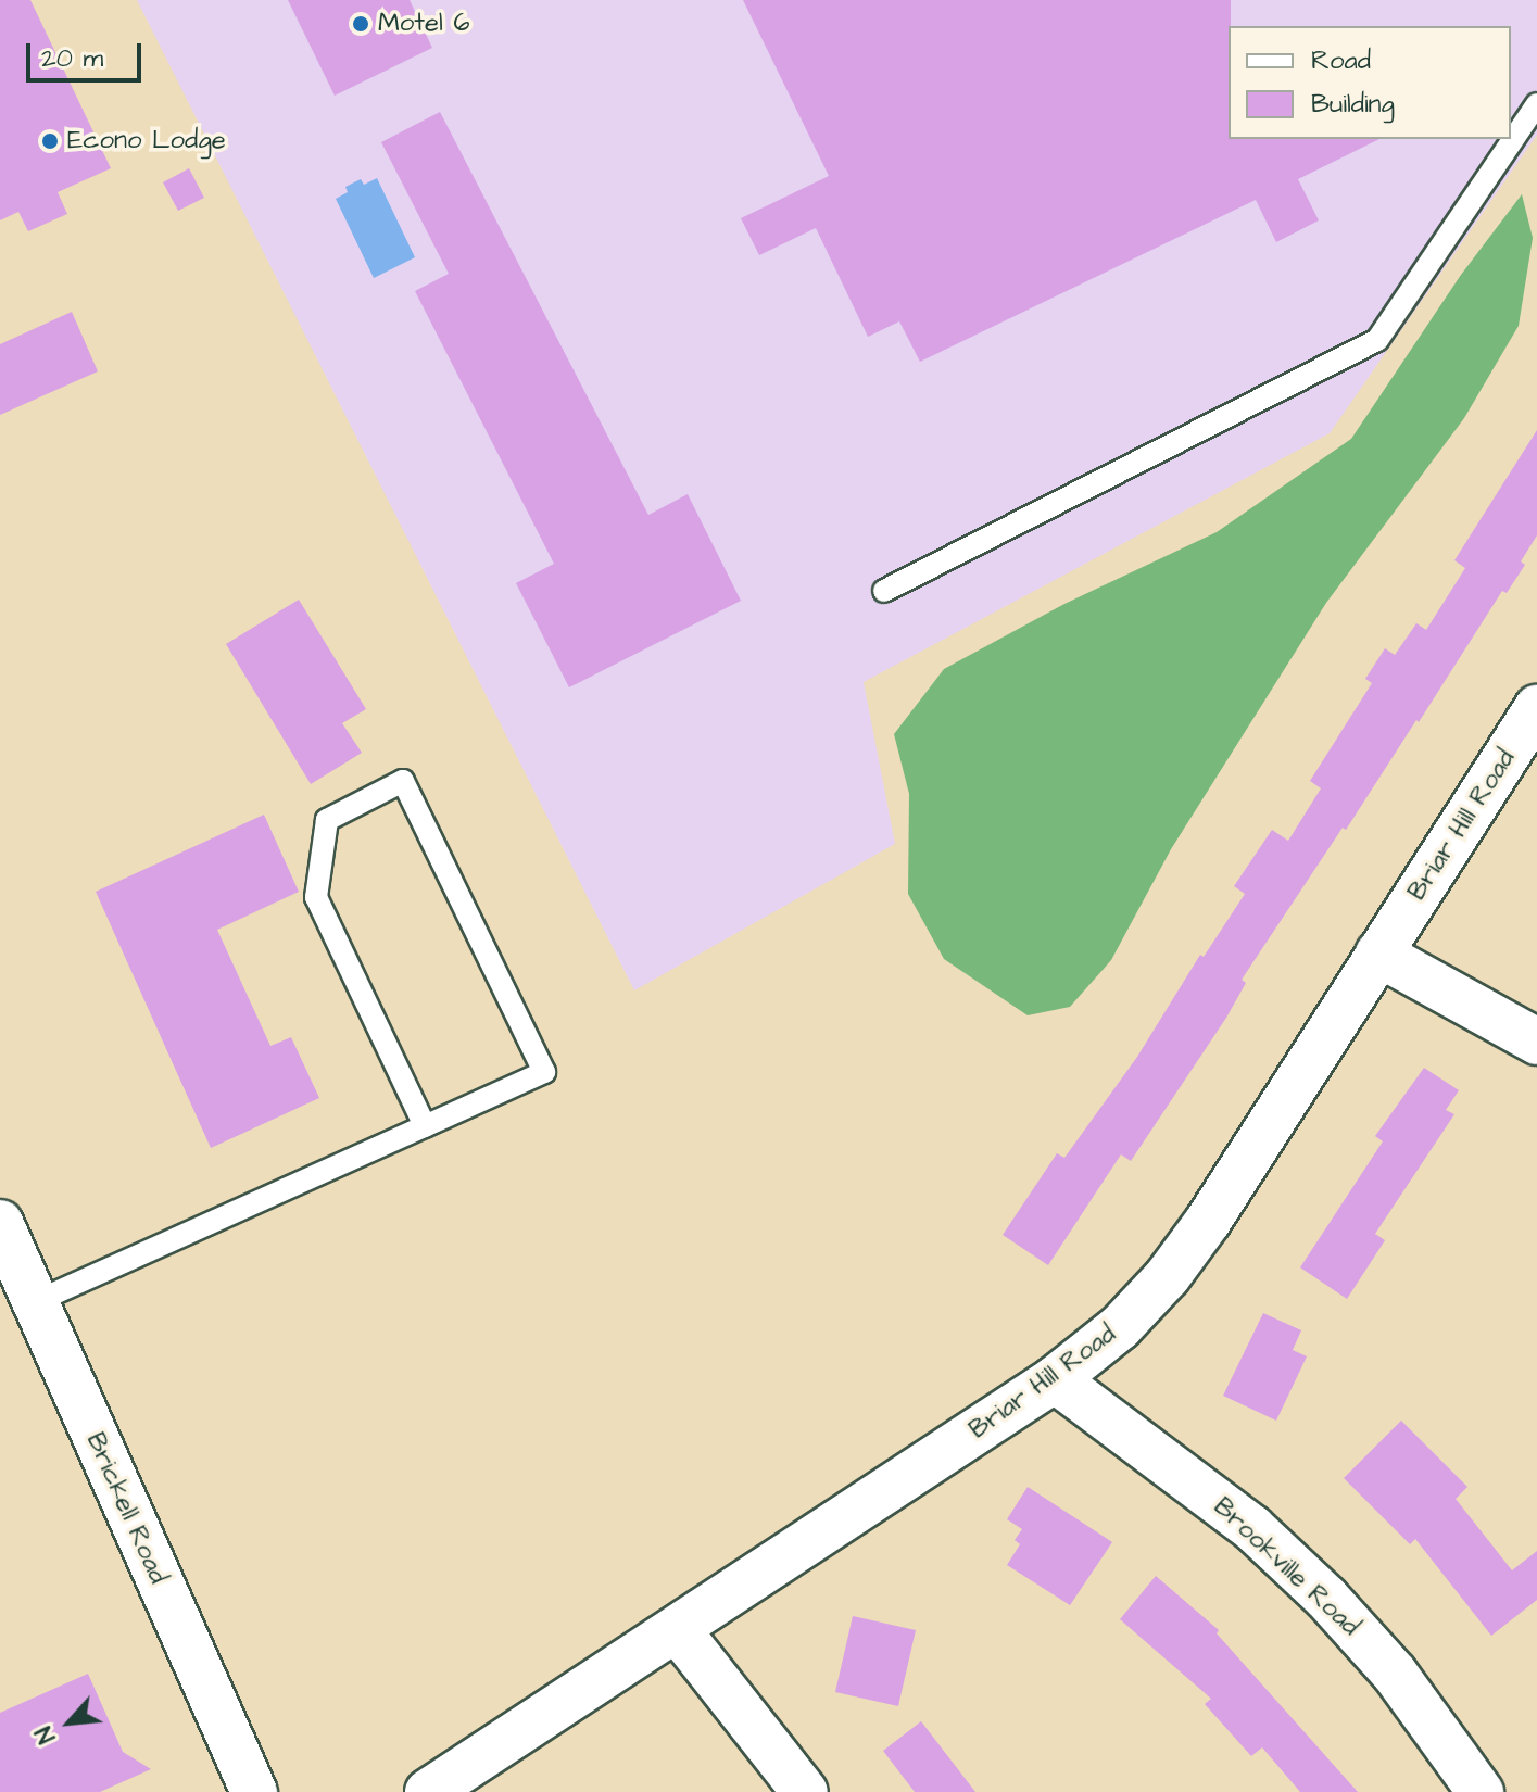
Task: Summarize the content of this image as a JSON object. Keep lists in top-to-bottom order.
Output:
{
  "streets": {
    "street": ["Briar Hill Road", "Brickell Road", "Brookville Road"]
  },
  "crossings": [
    ["Briar Hill Road", "Brookville Road"]
  ],
  "places": ["Motel 6", "Econo Lodge"],
  "legend": ["Road", "Building"],
  "scale_bar": "20 m",
  "north": "bottom left"
}
